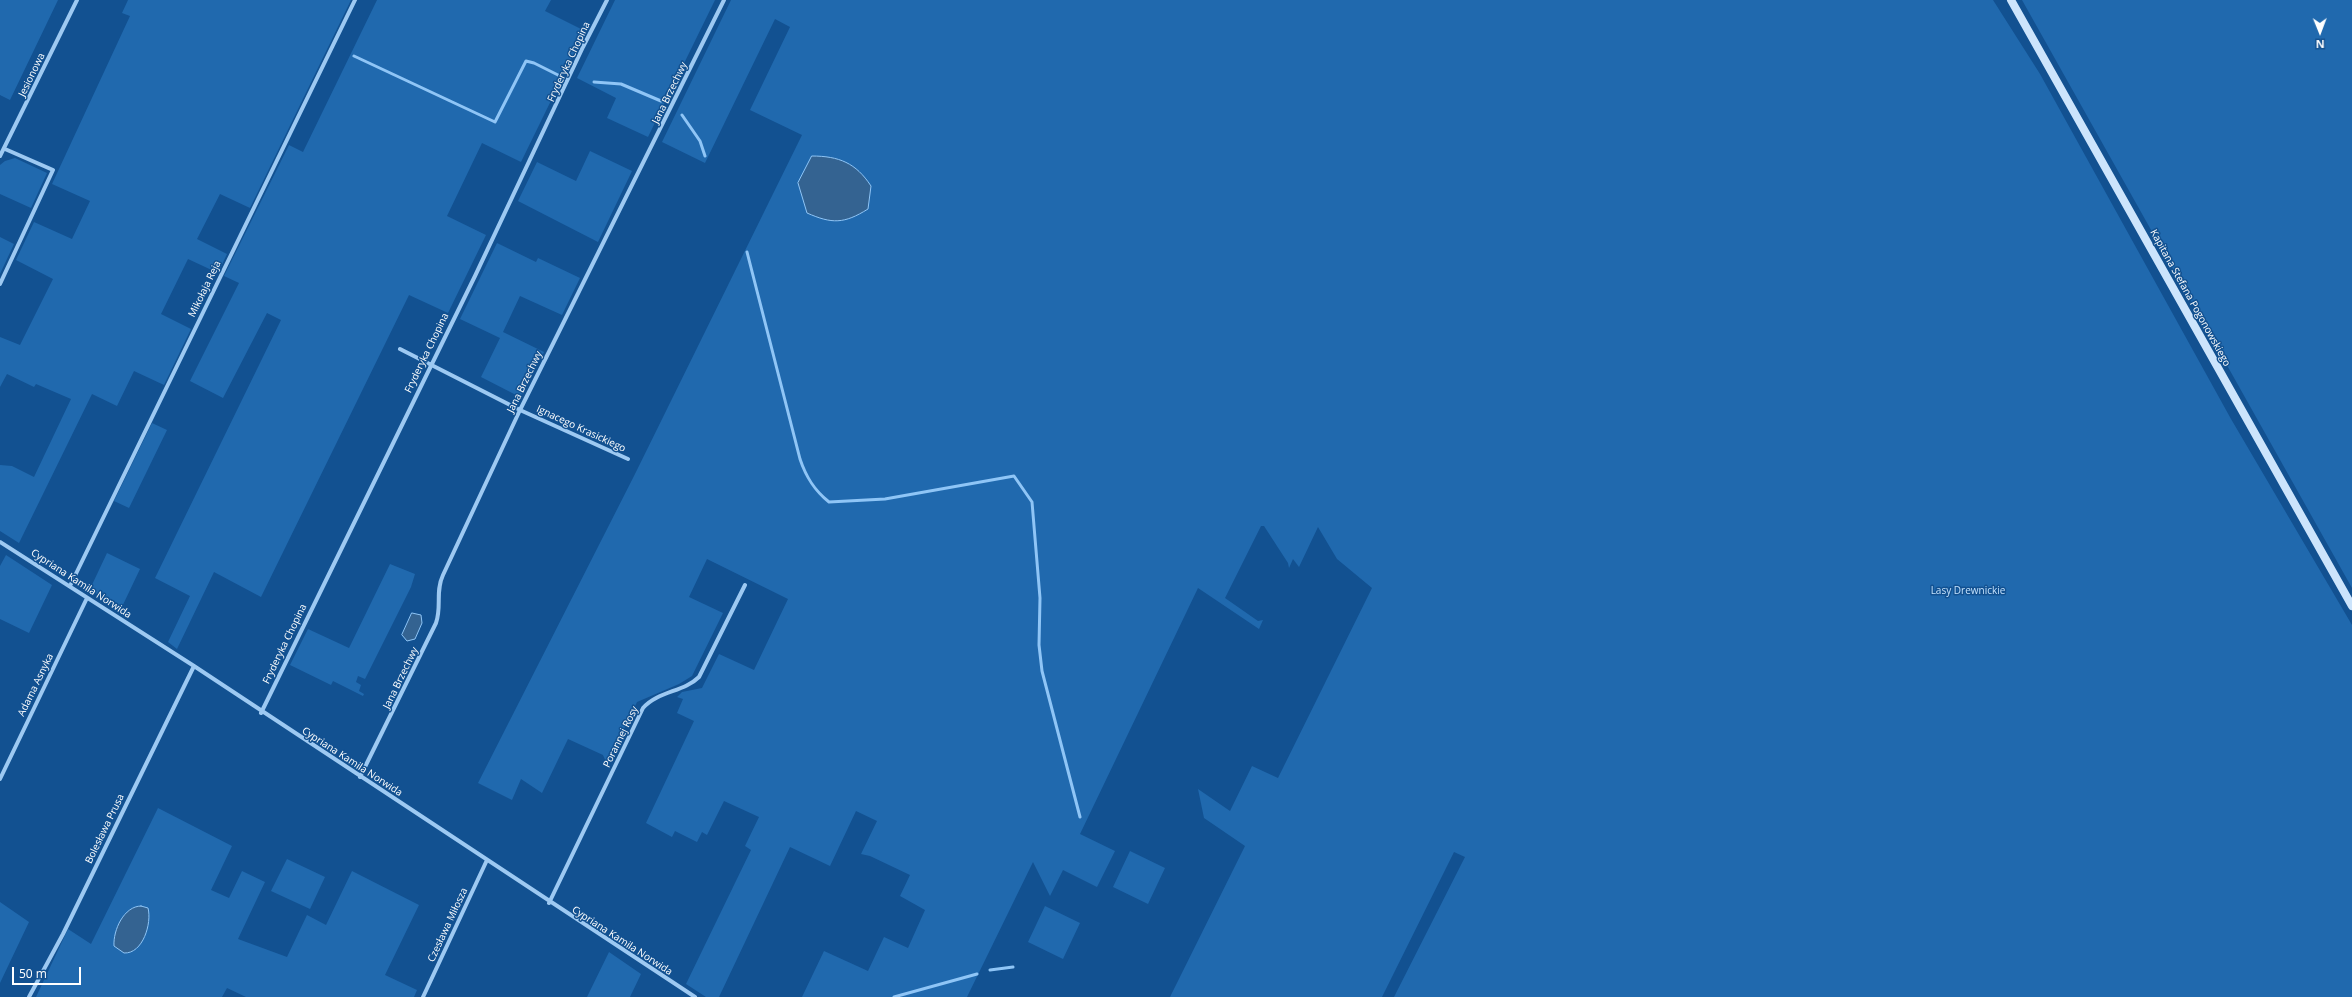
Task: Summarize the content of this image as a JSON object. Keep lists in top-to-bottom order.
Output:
{
  "streets": {
    "main road": ["Kapitana Stefana Pogonowskiego"],
    "street": [
      "Fryderyka Chopina",
      "Jesionowa",
      "Jana Brzechwy",
      "Mikołaja Reja",
      "Ignacego Krasickiego",
      "Cypriana Kamila Norwida",
      "Adama Asnyka",
      "Porannej Rosy",
      "Bolesława Prusa",
      "Czesława Miłosza"
    ]
  },
  "crossings": [
    ["Fryderyka Chopina", "Ignacego Krasickiego"],
    ["Fryderyka Chopina", "Cypriana Kamila Norwida"],
    ["Jana Brzechwy", "Ignacego Krasickiego"],
    ["Jana Brzechwy", "Cypriana Kamila Norwida"],
    ["Mikołaja Reja", "Cypriana Kamila Norwida"],
    ["Cypriana Kamila Norwida", "Adama Asnyka"],
    ["Cypriana Kamila Norwida", "Porannej Rosy"],
    ["Cypriana Kamila Norwida", "Bolesława Prusa"],
    ["Cypriana Kamila Norwida", "Czesława Miłosza"]
  ],
  "parks": ["Lasy Drewnickie"],
  "scale_bar": "50 m",
  "north": "bottom"
}
